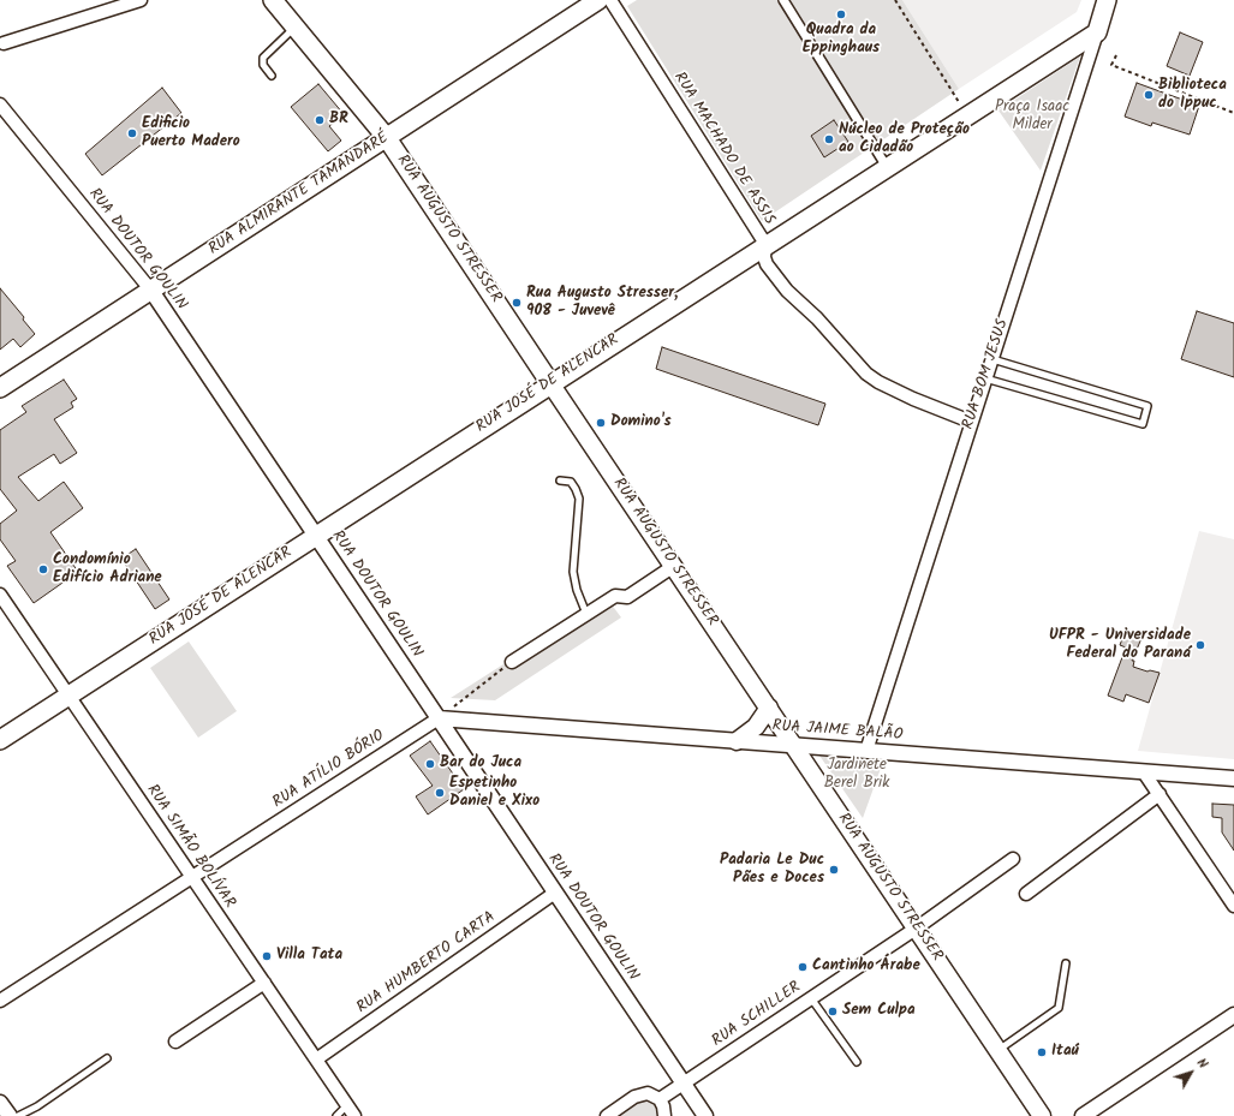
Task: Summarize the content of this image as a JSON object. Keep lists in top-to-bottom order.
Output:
{
  "streets": {
    "main road": [
      "RUA ALMIRANTE TAMANDARÉ",
      "RUA AUGUSTO STRESSER",
      "RUA BOM JESUS",
      "RUA JOSÉ DE ALENCAR"
    ],
    "street": [
      "RUA MACHADO DE ASSIS",
      "RUA DOUTOR GOULIN",
      "RUA JAIME BALÃO",
      "RUA ATÍLIO BÓRIO",
      "RUA SIMÃO BOLÍVAR",
      "RUA HUMBERTO CARTA",
      "RUA SCHILLER"
    ]
  },
  "crossings": [
    ["RUA MACHADO DE ASSIS", "RUA BOM JESUS"],
    ["RUA MACHADO DE ASSIS", "RUA JOSÉ DE ALENCAR"],
    ["RUA ALMIRANTE TAMANDARÉ", "RUA AUGUSTO STRESSER"],
    ["RUA ALMIRANTE TAMANDARÉ", "RUA DOUTOR GOULIN"],
    ["RUA AUGUSTO STRESSER", "RUA JOSÉ DE ALENCAR"],
    ["RUA AUGUSTO STRESSER", "RUA JAIME BALÃO"],
    ["RUA AUGUSTO STRESSER", "RUA SCHILLER"],
    ["RUA DOUTOR GOULIN", "RUA JOSÉ DE ALENCAR"],
    ["RUA DOUTOR GOULIN", "RUA JAIME BALÃO"],
    ["RUA DOUTOR GOULIN", "RUA ATÍLIO BÓRIO"],
    ["RUA DOUTOR GOULIN", "RUA HUMBERTO CARTA"],
    ["RUA DOUTOR GOULIN", "RUA SCHILLER"],
    ["RUA BOM JESUS", "RUA JOSÉ DE ALENCAR"],
    ["RUA BOM JESUS", "RUA JAIME BALÃO"],
    ["RUA JOSÉ DE ALENCAR", "RUA SIMÃO BOLÍVAR"],
    ["RUA JAIME BALÃO", "RUA ATÍLIO BÓRIO"],
    ["RUA ATÍLIO BÓRIO", "RUA SIMÃO BOLÍVAR"],
    ["RUA SIMÃO BOLÍVAR", "RUA HUMBERTO CARTA"]
  ],
  "parks": ["Praça Isaac Milder", "Jardinete Berel Brik"],
  "places": [
    "Quadra da Eppinghaus",
    "Biblioteca do Ippuc",
    "BR",
    "Edificio Puerto Madero",
    "Núcleo de Proteção ao Cidadão",
    "Rua Augusto Stresser, 908 - Juvevê",
    "Domino's",
    "Condomínio Edifício Adriane",
    "UFPR - Universidade Federal do Paraná",
    "Bar do Juca",
    "Espetinho Daniel e Xixo",
    "Padaria Le Duc Pães e Doces",
    "Villa Tata",
    "Cantinho Árabe",
    "Sem Culpa",
    "Itaú"
  ],
  "north": "top right"
}
